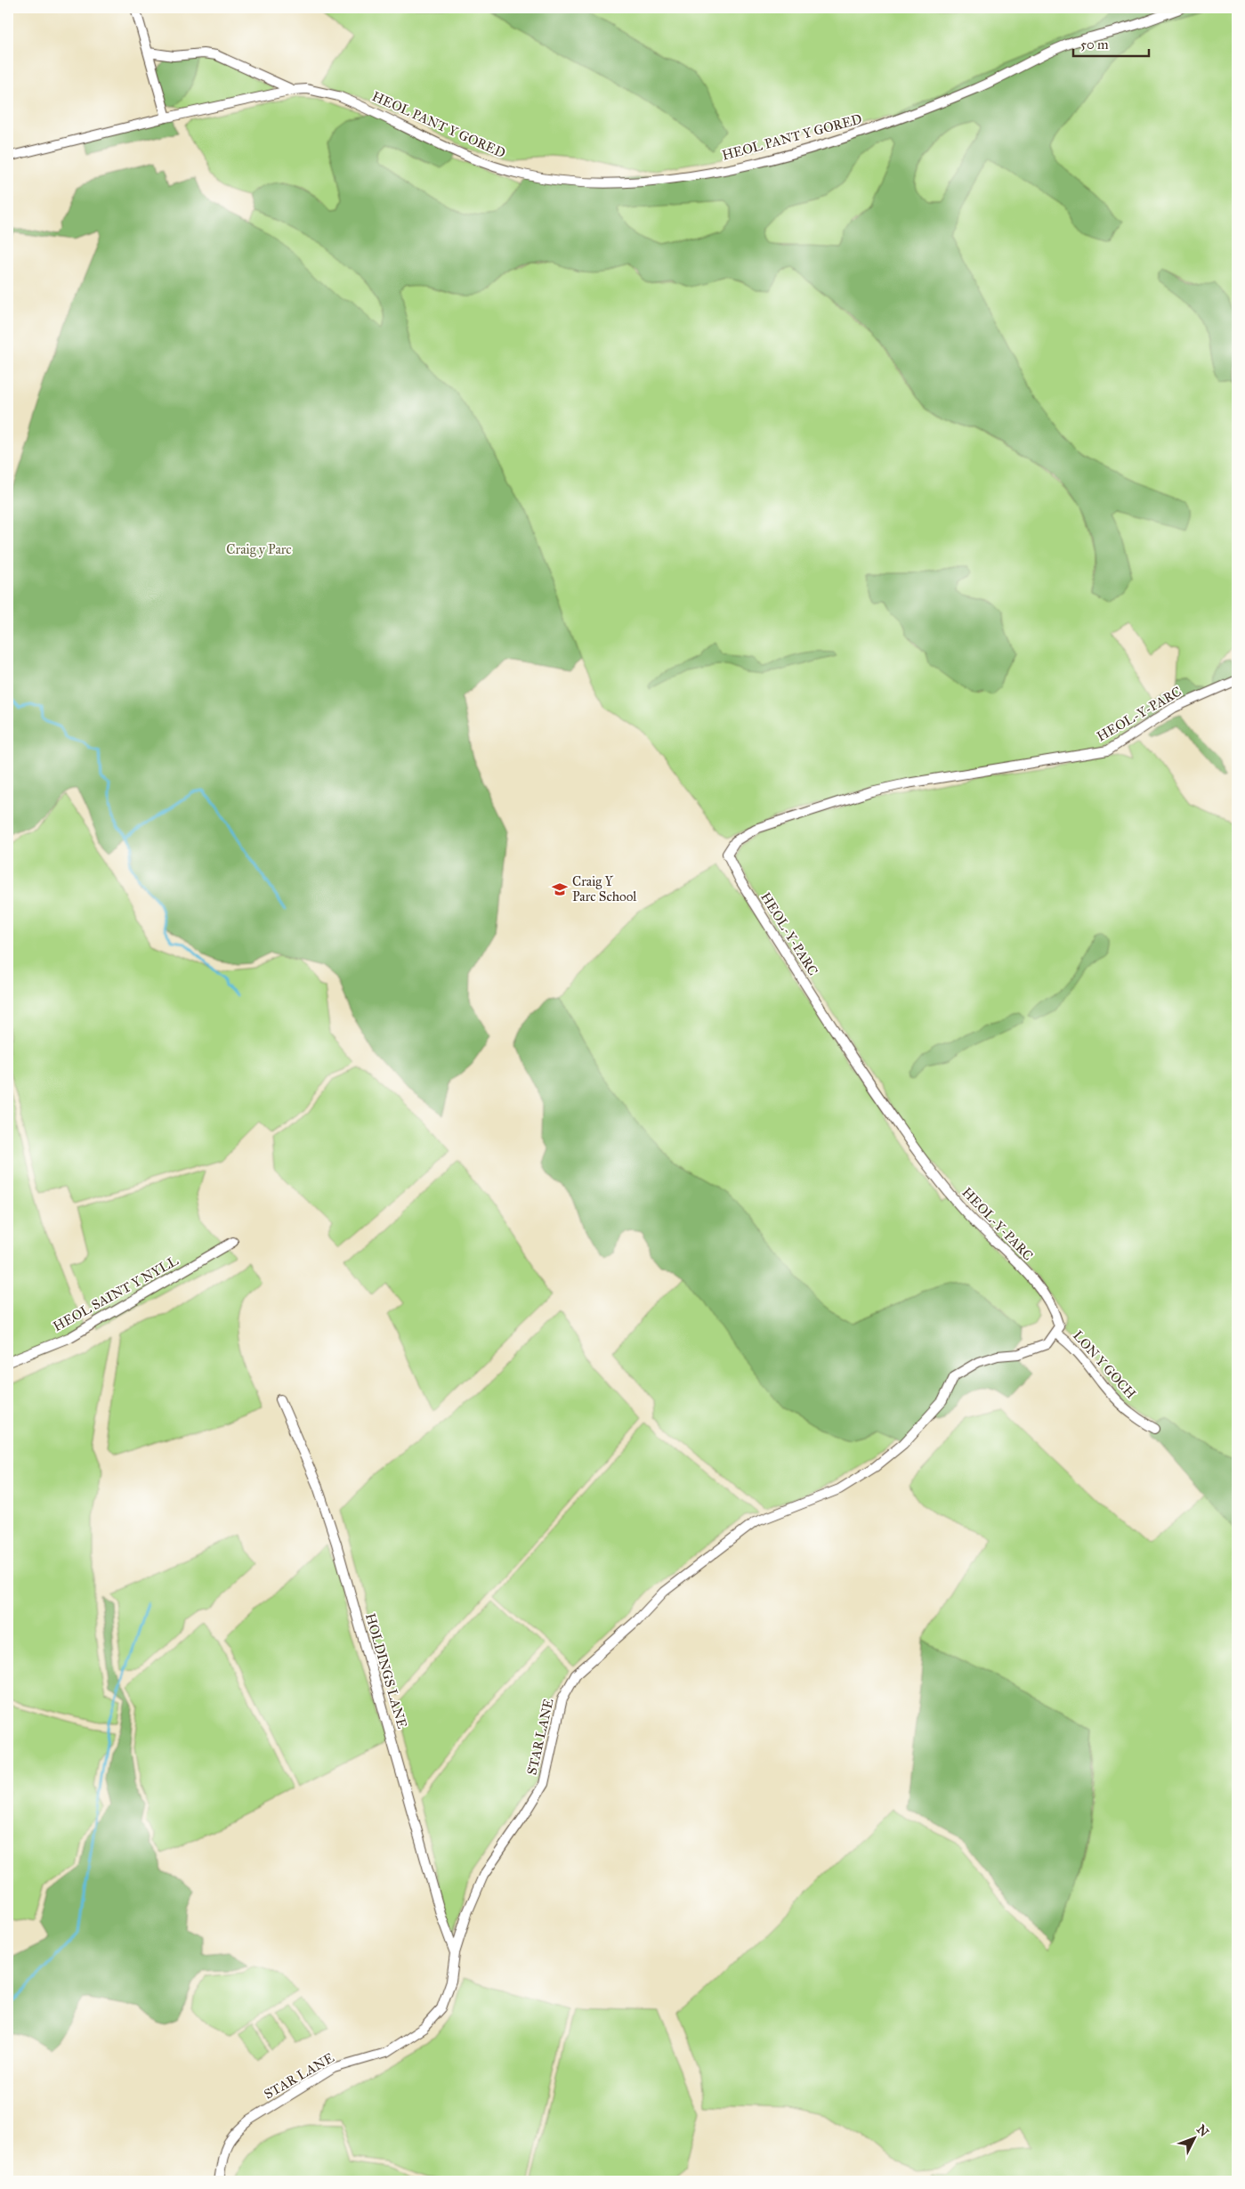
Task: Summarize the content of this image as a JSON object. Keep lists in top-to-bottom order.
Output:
{
  "streets": {
    "street": [
      "HEOL PANT Y GORED",
      "HEOL-Y-PARC",
      "HEOL SAINT Y NYLL",
      "LON Y GOCH",
      "HOLDINGS LANE",
      "STAR LANE"
    ]
  },
  "crossings": [
    ["HEOL-Y-PARC", "LON Y GOCH"],
    ["HEOL-Y-PARC", "STAR LANE"],
    ["LON Y GOCH", "STAR LANE"],
    ["HOLDINGS LANE", "STAR LANE"]
  ],
  "parks": ["Craig y Parc"],
  "places": {
    "school or university": ["Craig Y Parc School"]
  },
  "scale_bar": "50 m",
  "north": "top right"
}
